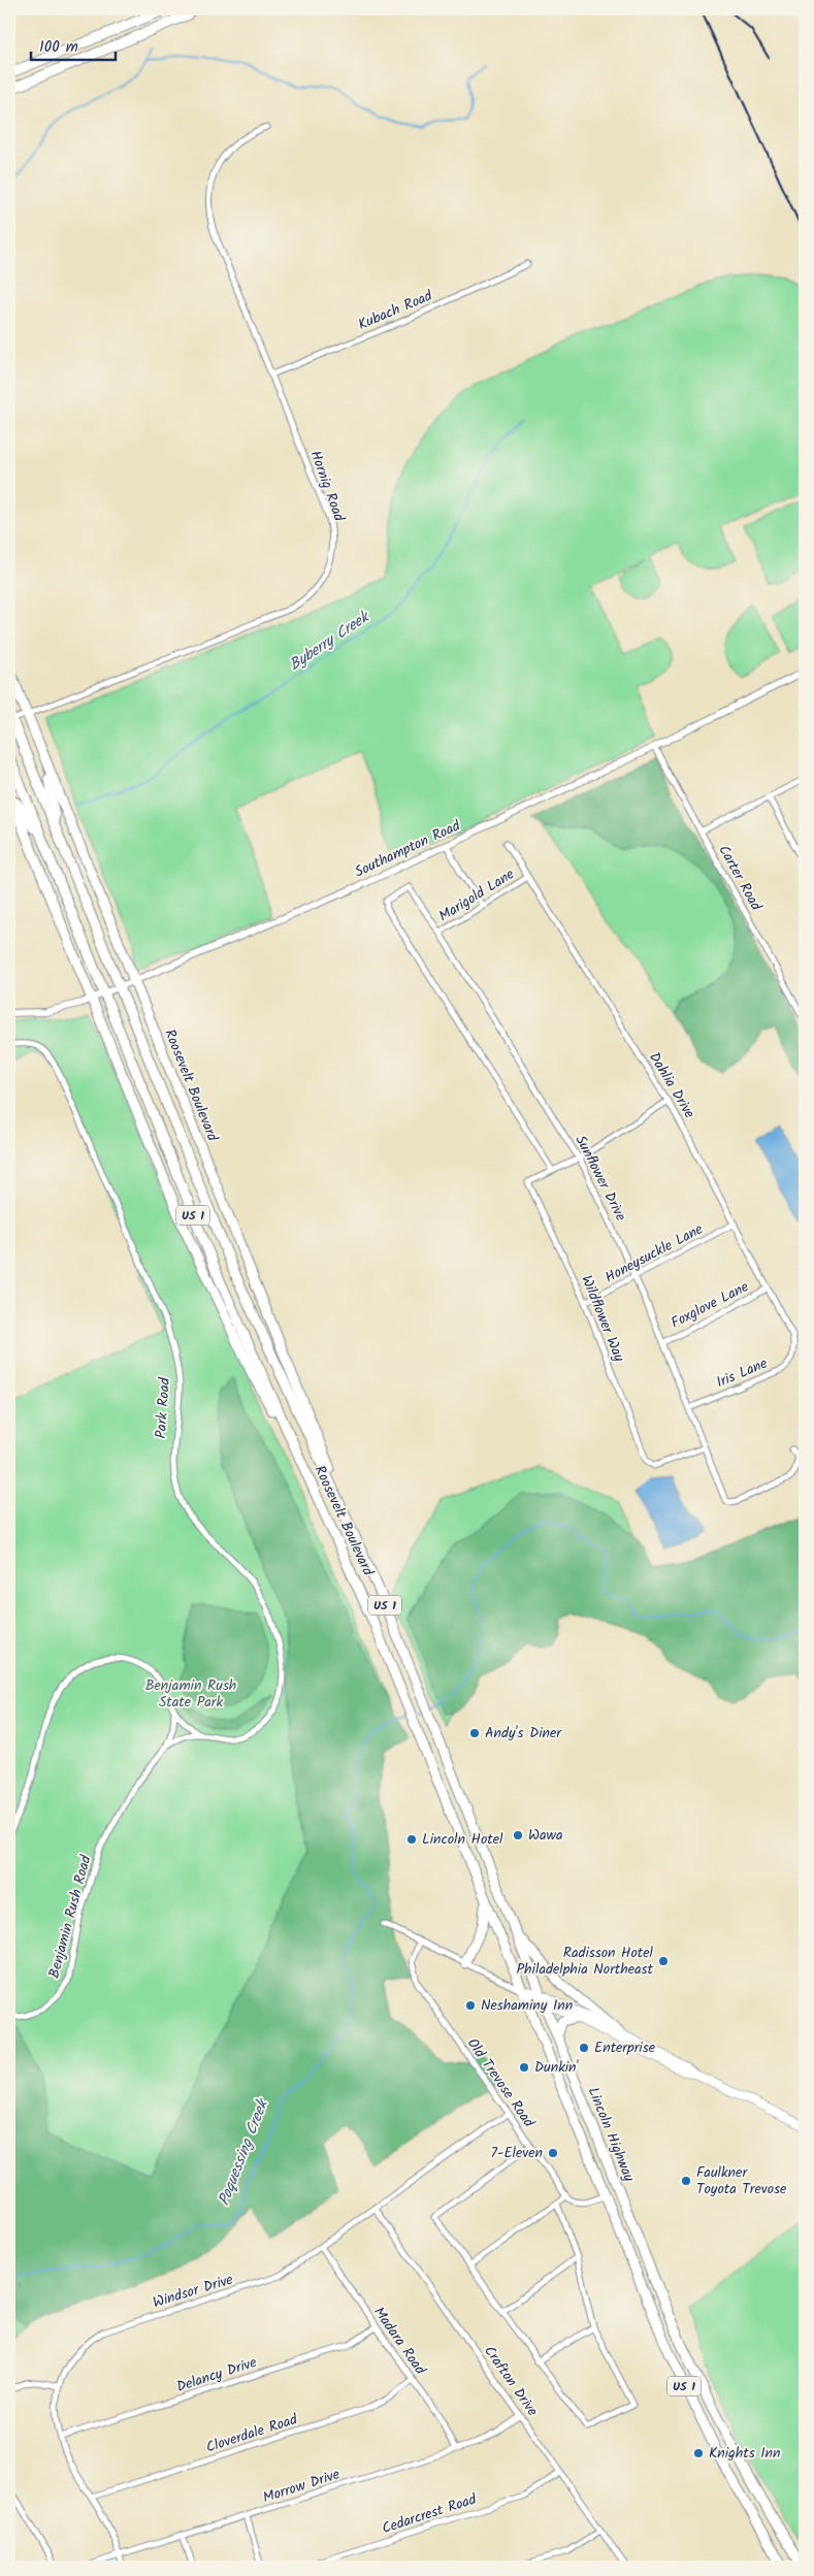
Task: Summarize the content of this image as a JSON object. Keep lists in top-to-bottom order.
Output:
{
  "streets": {
    "highway": ["Roosevelt Boulevard", "US 1", "Lincoln Highway"],
    "street": [
      "Kubach Road",
      "Hornig Road",
      "Southampton Road",
      "Carter Road",
      "Marigold Lane",
      "Dahlia Drive",
      "Sunflower Drive",
      "Honeysuckle Lane",
      "Foxglove Lane",
      "Wildflower Way",
      "Iris Lane",
      "Park Road",
      "Benjamin Rush Road",
      "Old Trevose Road",
      "Windsor Drive",
      "Madara Road",
      "Delancy Drive",
      "Crafton Drive",
      "Cloverdale Road",
      "Morrow Drive",
      "Cedarcrest Road"
    ]
  },
  "crossings": [
    ["Kubach Road", "Hornig Road"],
    ["Hornig Road", "Roosevelt Boulevard"],
    ["Southampton Road", "Carter Road"],
    ["Southampton Road", "Roosevelt Boulevard"],
    ["Marigold Lane", "Dahlia Drive"],
    ["Marigold Lane", "Sunflower Drive"],
    ["Roosevelt Boulevard", "Lincoln Highway"],
    ["Dahlia Drive", "Honeysuckle Lane"],
    ["Dahlia Drive", "Foxglove Lane"],
    ["Dahlia Drive", "Iris Lane"],
    ["Sunflower Drive", "Honeysuckle Lane"],
    ["Sunflower Drive", "Foxglove Lane"],
    ["Sunflower Drive", "Wildflower Way"],
    ["Sunflower Drive", "Iris Lane"],
    ["Honeysuckle Lane", "Wildflower Way"],
    ["Old Trevose Road", "Windsor Drive"],
    ["Windsor Drive", "Madara Road"],
    ["Windsor Drive", "Delancy Drive"],
    ["Windsor Drive", "Crafton Drive"],
    ["Windsor Drive", "Cloverdale Road"],
    ["Windsor Drive", "Morrow Drive"],
    ["Madara Road", "Delancy Drive"],
    ["Madara Road", "Cloverdale Road"],
    ["Madara Road", "Morrow Drive"],
    ["Crafton Drive", "Morrow Drive"],
    ["Crafton Drive", "Cedarcrest Road"]
  ],
  "water": ["Byberry Creek", "Poquessing Creek"],
  "parks": ["Benjamin Rush State Park"],
  "places": [
    "Andy's Diner",
    "Wawa",
    "Lincoln Hotel",
    "Radisson Hotel Philadelphia Northeast",
    "Neshaminy Inn",
    "Enterprise",
    "Dunkin'",
    "7-Eleven",
    "Faulkner Toyota Trevose",
    "Knights Inn"
  ],
  "scale_bar": "100 m"
}
